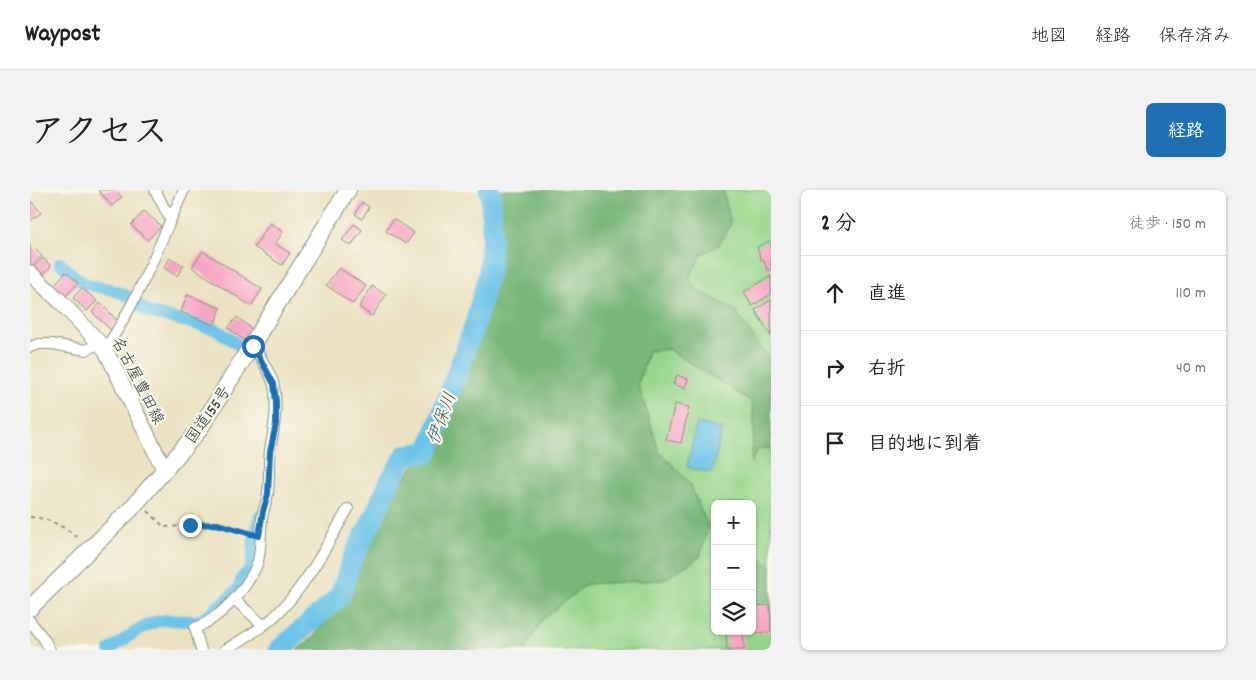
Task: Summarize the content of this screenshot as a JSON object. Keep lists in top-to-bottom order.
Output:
{
  "streets": {
    "highway": ["国道155号"],
    "main road": ["名古屋豊田線"]
  },
  "crossings": [
    ["名古屋豊田線", "国道155号"]
  ],
  "water": ["伊保川"],
  "page": {
    "header": "Waypost",
    "nav": ["地図", "経路", "保存済み"],
    "title": "アクセス",
    "buttons": "経路",
    "heading": ["2 分", "徒歩 · 150 m"],
    "list": [
      ["直進", "110 m"],
      ["右折", "40 m"],
      "目的地に到着"
    ],
    "map_buttons": ["+", "−"]
  }
}
